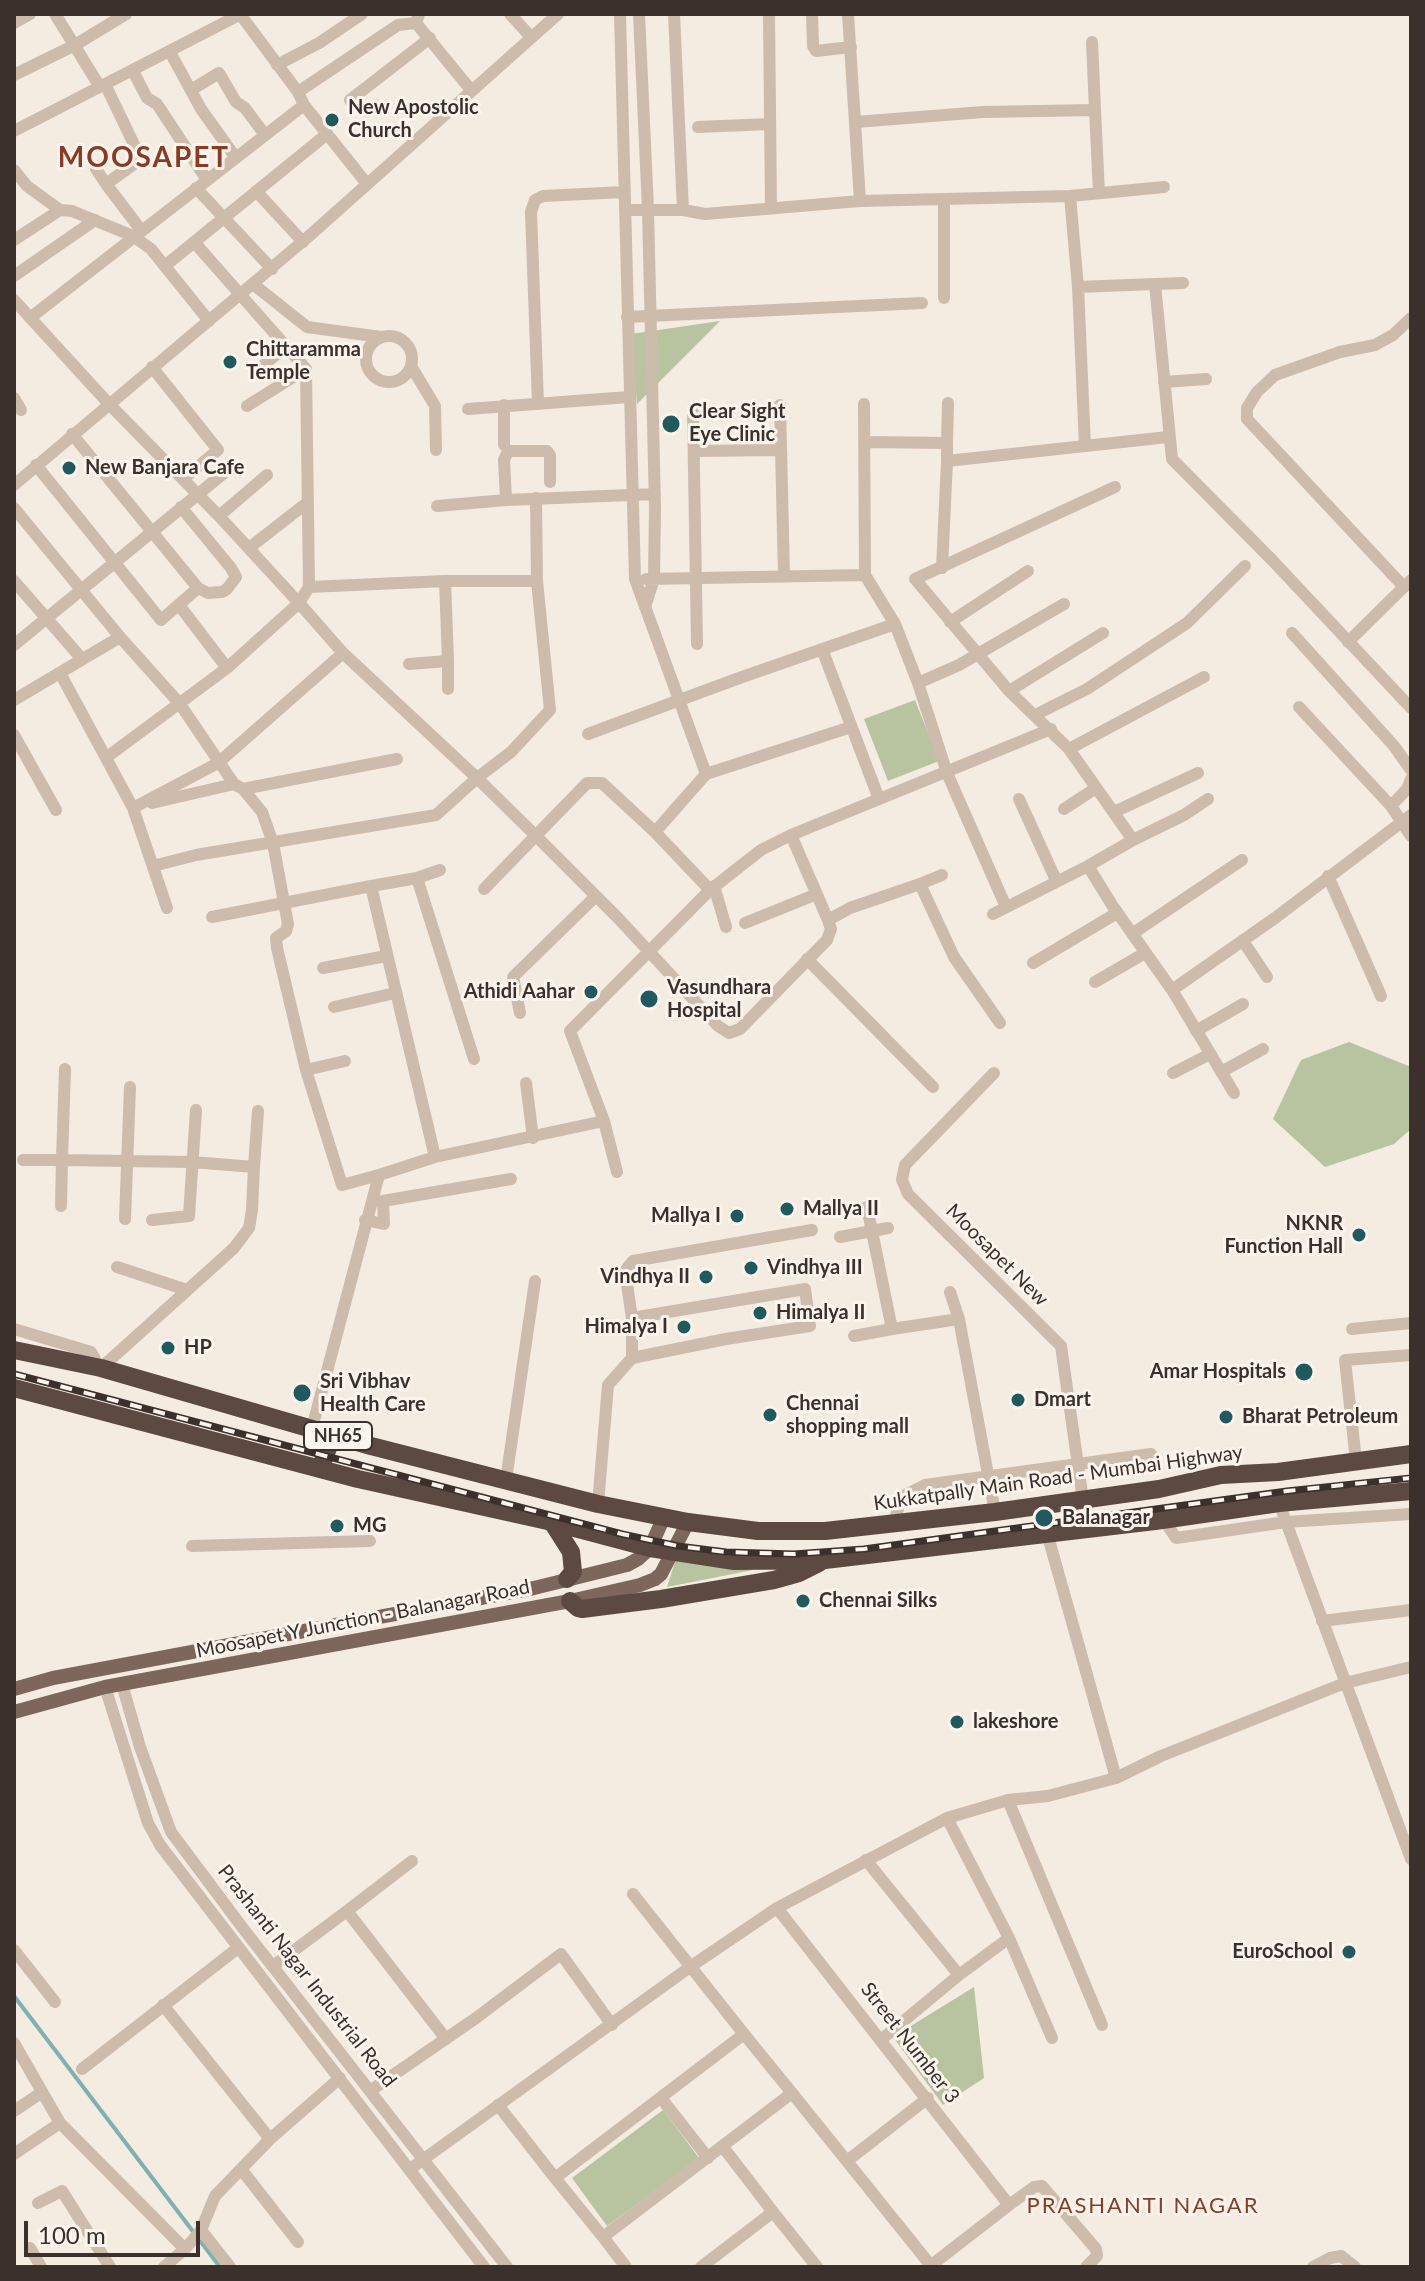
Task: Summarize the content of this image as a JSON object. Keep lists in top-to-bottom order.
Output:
{
  "streets": {
    "highway": ["NH65", "Kukkatpally Main Road - Mumbai Highway"],
    "main road": ["Moosapet Y Junction - Balanagar Road"],
    "street": ["Moosapet New", "Prashanti Nagar Industrial Road", "Street Number 3"]
  },
  "crossings": [
    ["Moosapet New", "Kukkatpally Main Road - Mumbai Highway"],
    ["NH65", "Kukkatpally Main Road - Mumbai Highway"],
    ["NH65", "Moosapet Y Junction - Balanagar Road"],
    ["Kukkatpally Main Road - Mumbai Highway", "Moosapet Y Junction - Balanagar Road"],
    ["Moosapet Y Junction - Balanagar Road", "Prashanti Nagar Industrial Road"]
  ],
  "districts": ["MOOSAPET", "PRASHANTI NAGAR"],
  "places": [
    "New Apostolic Church",
    "Chittaramma Temple",
    "Clear Sight Eye Clinic",
    "New Banjara Cafe",
    "Athidi Aahar",
    "Vasundhara Hospital",
    "Mallya II",
    "Mallya I",
    "NKNR Function Hall",
    "Vindhya III",
    "Vindhya II",
    "Himalya II",
    "Himalya I",
    "HP",
    "Amar Hospitals",
    "Sri Vibhav Health Care",
    "Dmart",
    "Chennai shopping mall",
    "Bharat Petroleum",
    "Balanagar",
    "MG",
    "Chennai Silks",
    "lakeshore",
    "EuroSchool"
  ],
  "scale_bar": "100 m"
}
